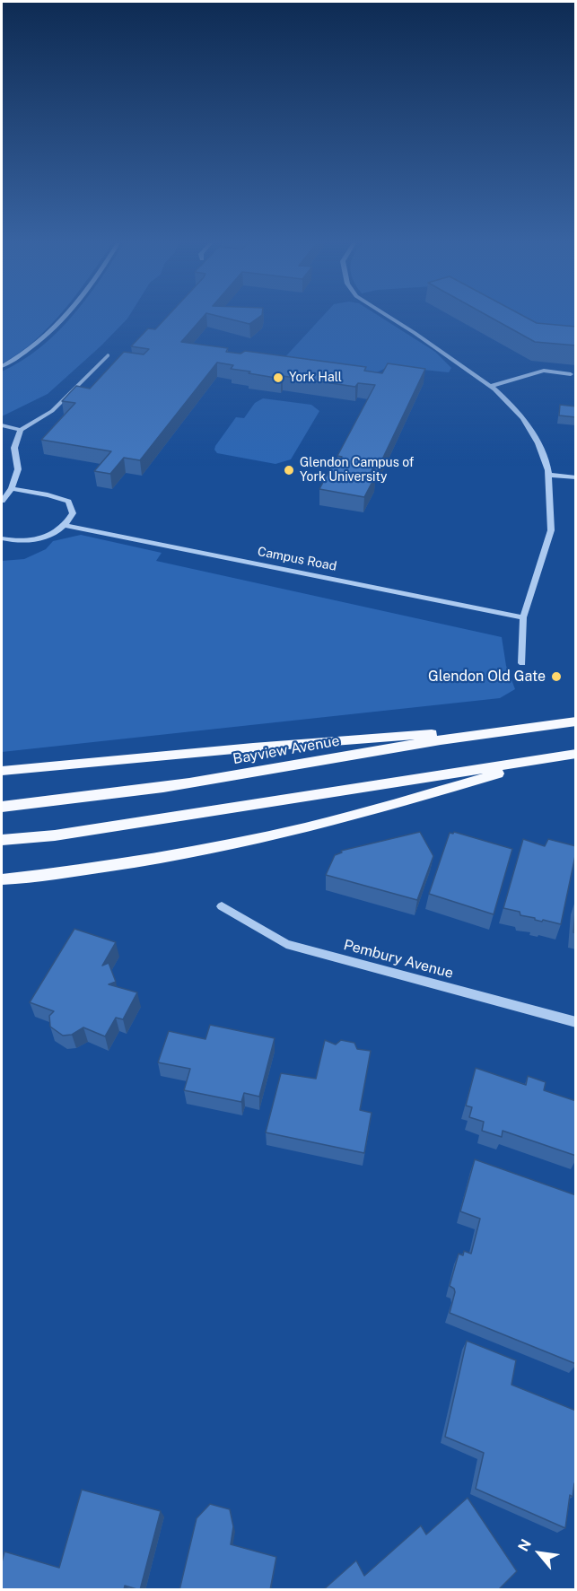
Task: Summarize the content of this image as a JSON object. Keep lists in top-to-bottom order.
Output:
{
  "streets": {
    "main road": ["Bayview Avenue"],
    "street": ["Campus Road", "Pembury Avenue"]
  },
  "places": ["York Hall", "Glendon Campus of York University", "Glendon Old Gate"],
  "north": "top left"
}
